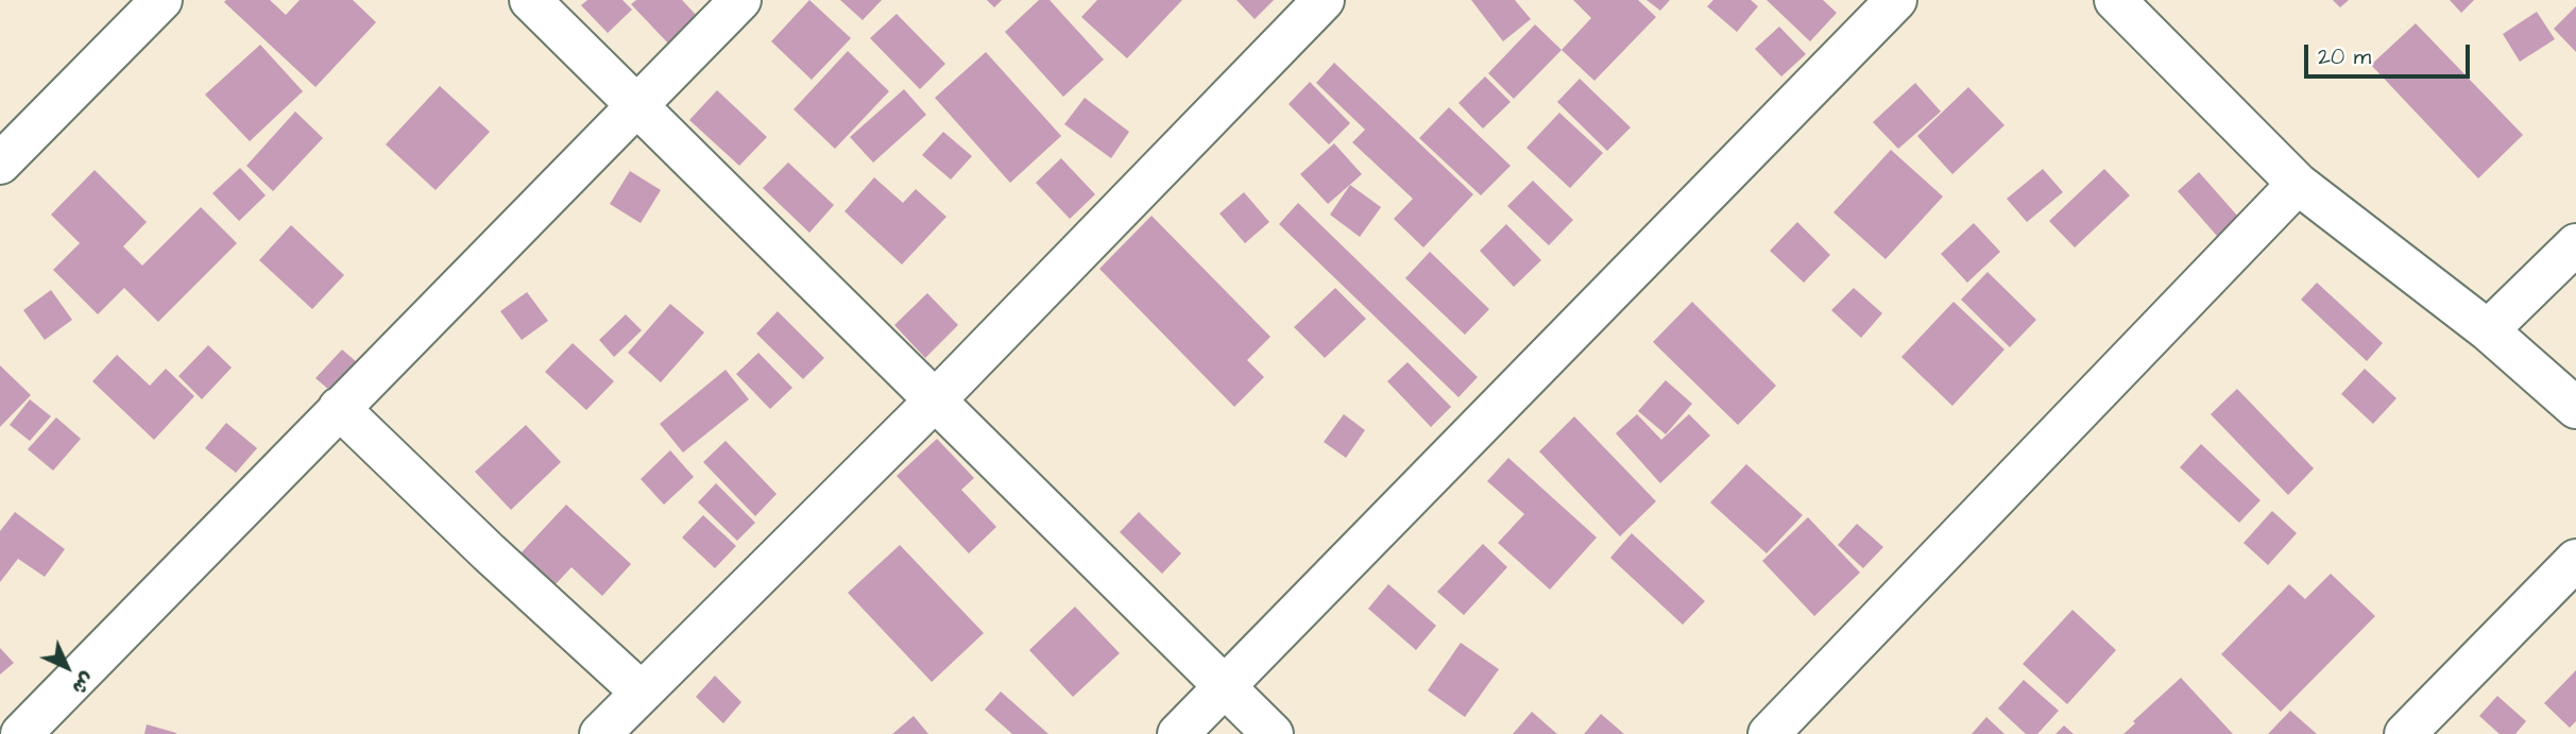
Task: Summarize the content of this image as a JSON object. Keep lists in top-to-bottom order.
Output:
{
  "scale_bar": "20 m",
  "north": "bottom right"
}
